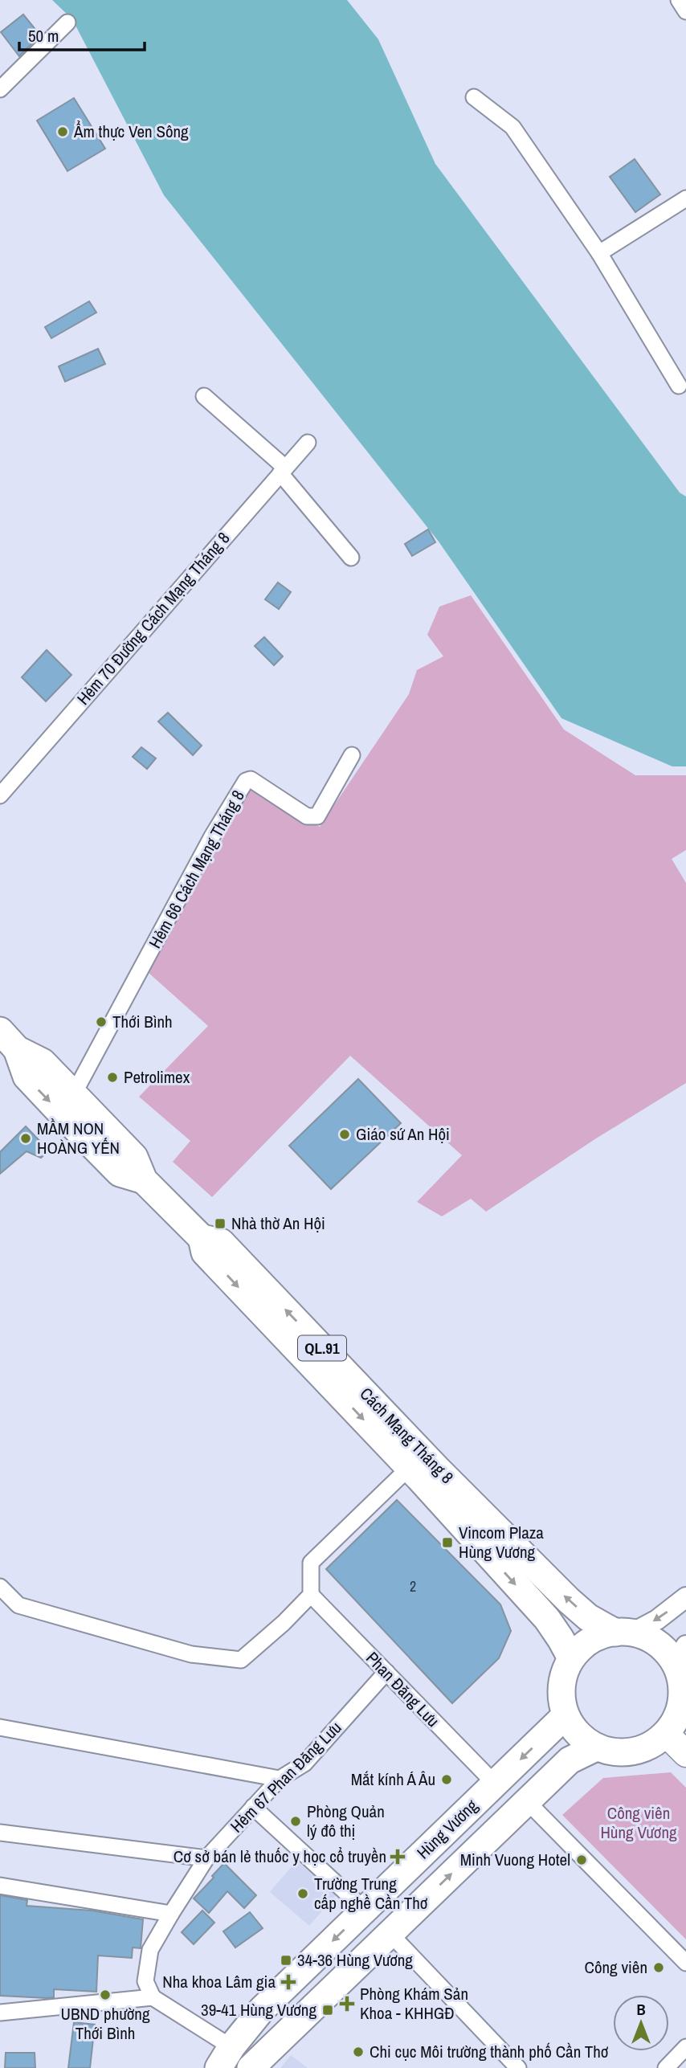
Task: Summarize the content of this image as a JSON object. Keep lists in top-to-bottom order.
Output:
{
  "streets": {
    "highway": ["QL.91", "Cách Mạng Tháng 8", "Hùng Vương"],
    "street": [
      "Hẻm 70 Đường Cách Mạng Tháng 8",
      "Hẻm 66 Cách Mạng Tháng 8",
      "Phan Đăng Lưu",
      "Hẻm 67 Phan Đăng Lưu"
    ]
  },
  "crossings": [
    ["Hẻm 66 Cách Mạng Tháng 8", "Cách Mạng Tháng 8"],
    ["Cách Mạng Tháng 8", "Hùng Vương"],
    ["Phan Đăng Lưu", "Hẻm 67 Phan Đăng Lưu"],
    ["Phan Đăng Lưu", "Hùng Vương"]
  ],
  "parks": ["Công viên Hùng Vương"],
  "places": {
    "other": [
      "Ẩm thực Ven Sông",
      "Thới Bình",
      "Petrolimex",
      "Giáo sứ An Hội",
      "MẦM NON HOÀNG YẾN",
      "Mắt kính Á Âu",
      "Phòng Quản lý đô thị",
      "Minh Vuong Hotel",
      "Trường Trung cấp nghề Cần Thơ",
      "Công viên",
      "UBND phường Thới Bình",
      "Chi cục Môi trường thành phố Cần Thơ"
    ],
    "transit": [
      "Nhà thờ An Hội",
      "Vincom Plaza Hùng Vương",
      "34-36 Hùng Vương",
      "39-41 Hùng Vương"
    ],
    "health": ["Cơ sở bán lẻ thuốc y học cổ truyền", "Nha khoa Lâm gia", "Phòng Khám Sản Khoa - KHHGĐ"]
  },
  "house_numbers": ["2"],
  "scale_bar": "50 m",
  "north": "top"
}
